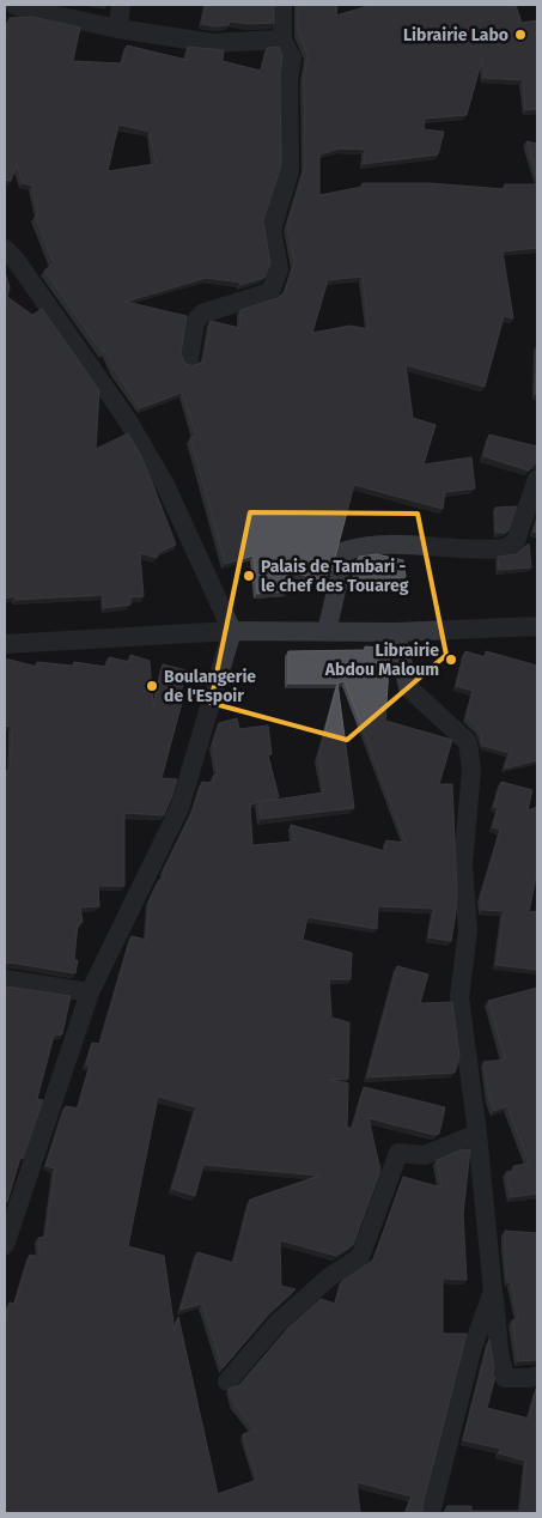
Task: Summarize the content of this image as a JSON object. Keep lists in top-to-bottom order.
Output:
{
  "places": [
    "Librairie Labo",
    "Palais de Tambari - le chef des Touareg",
    "Librairie Abdou Maloum",
    "Boulangerie de l'Espoir"
  ]
}
